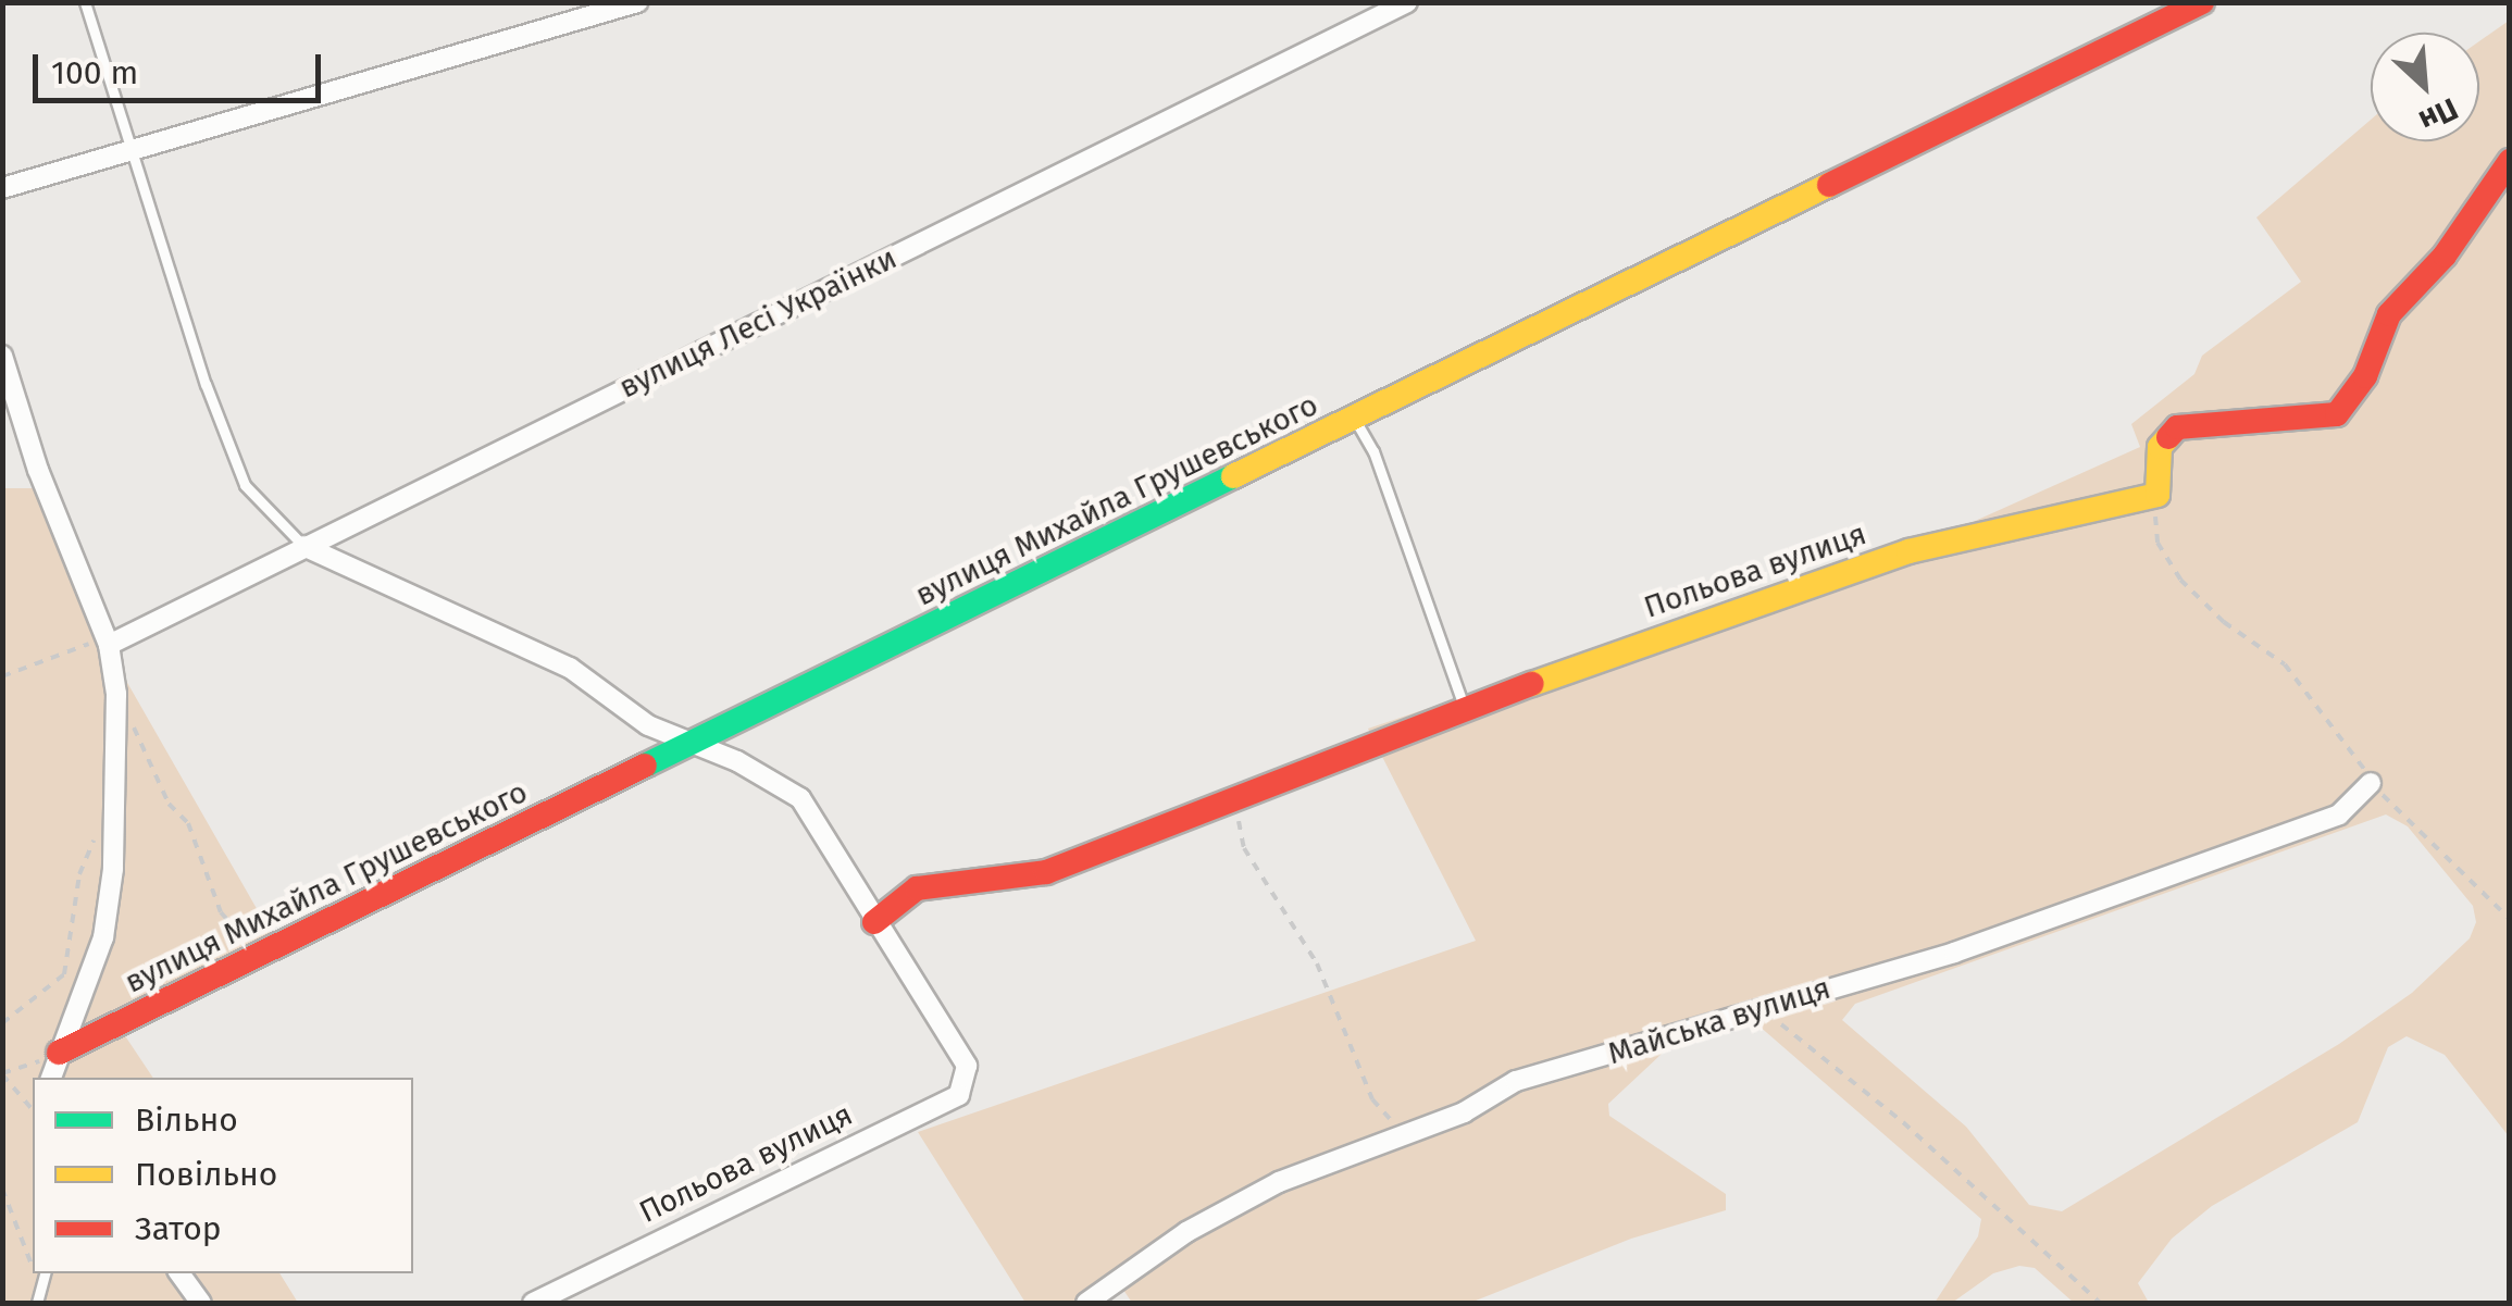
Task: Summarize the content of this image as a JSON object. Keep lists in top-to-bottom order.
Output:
{
  "streets": {
    "street": [
      "вулиця Лесі Українки",
      "вулиця Михайла Грушевського",
      "Польова вулиця",
      "Майська вулиця"
    ]
  },
  "legend": ["Вільно", "Повільно", "Затор"],
  "scale_bar": "100 m",
  "north": "bottom right"
}
